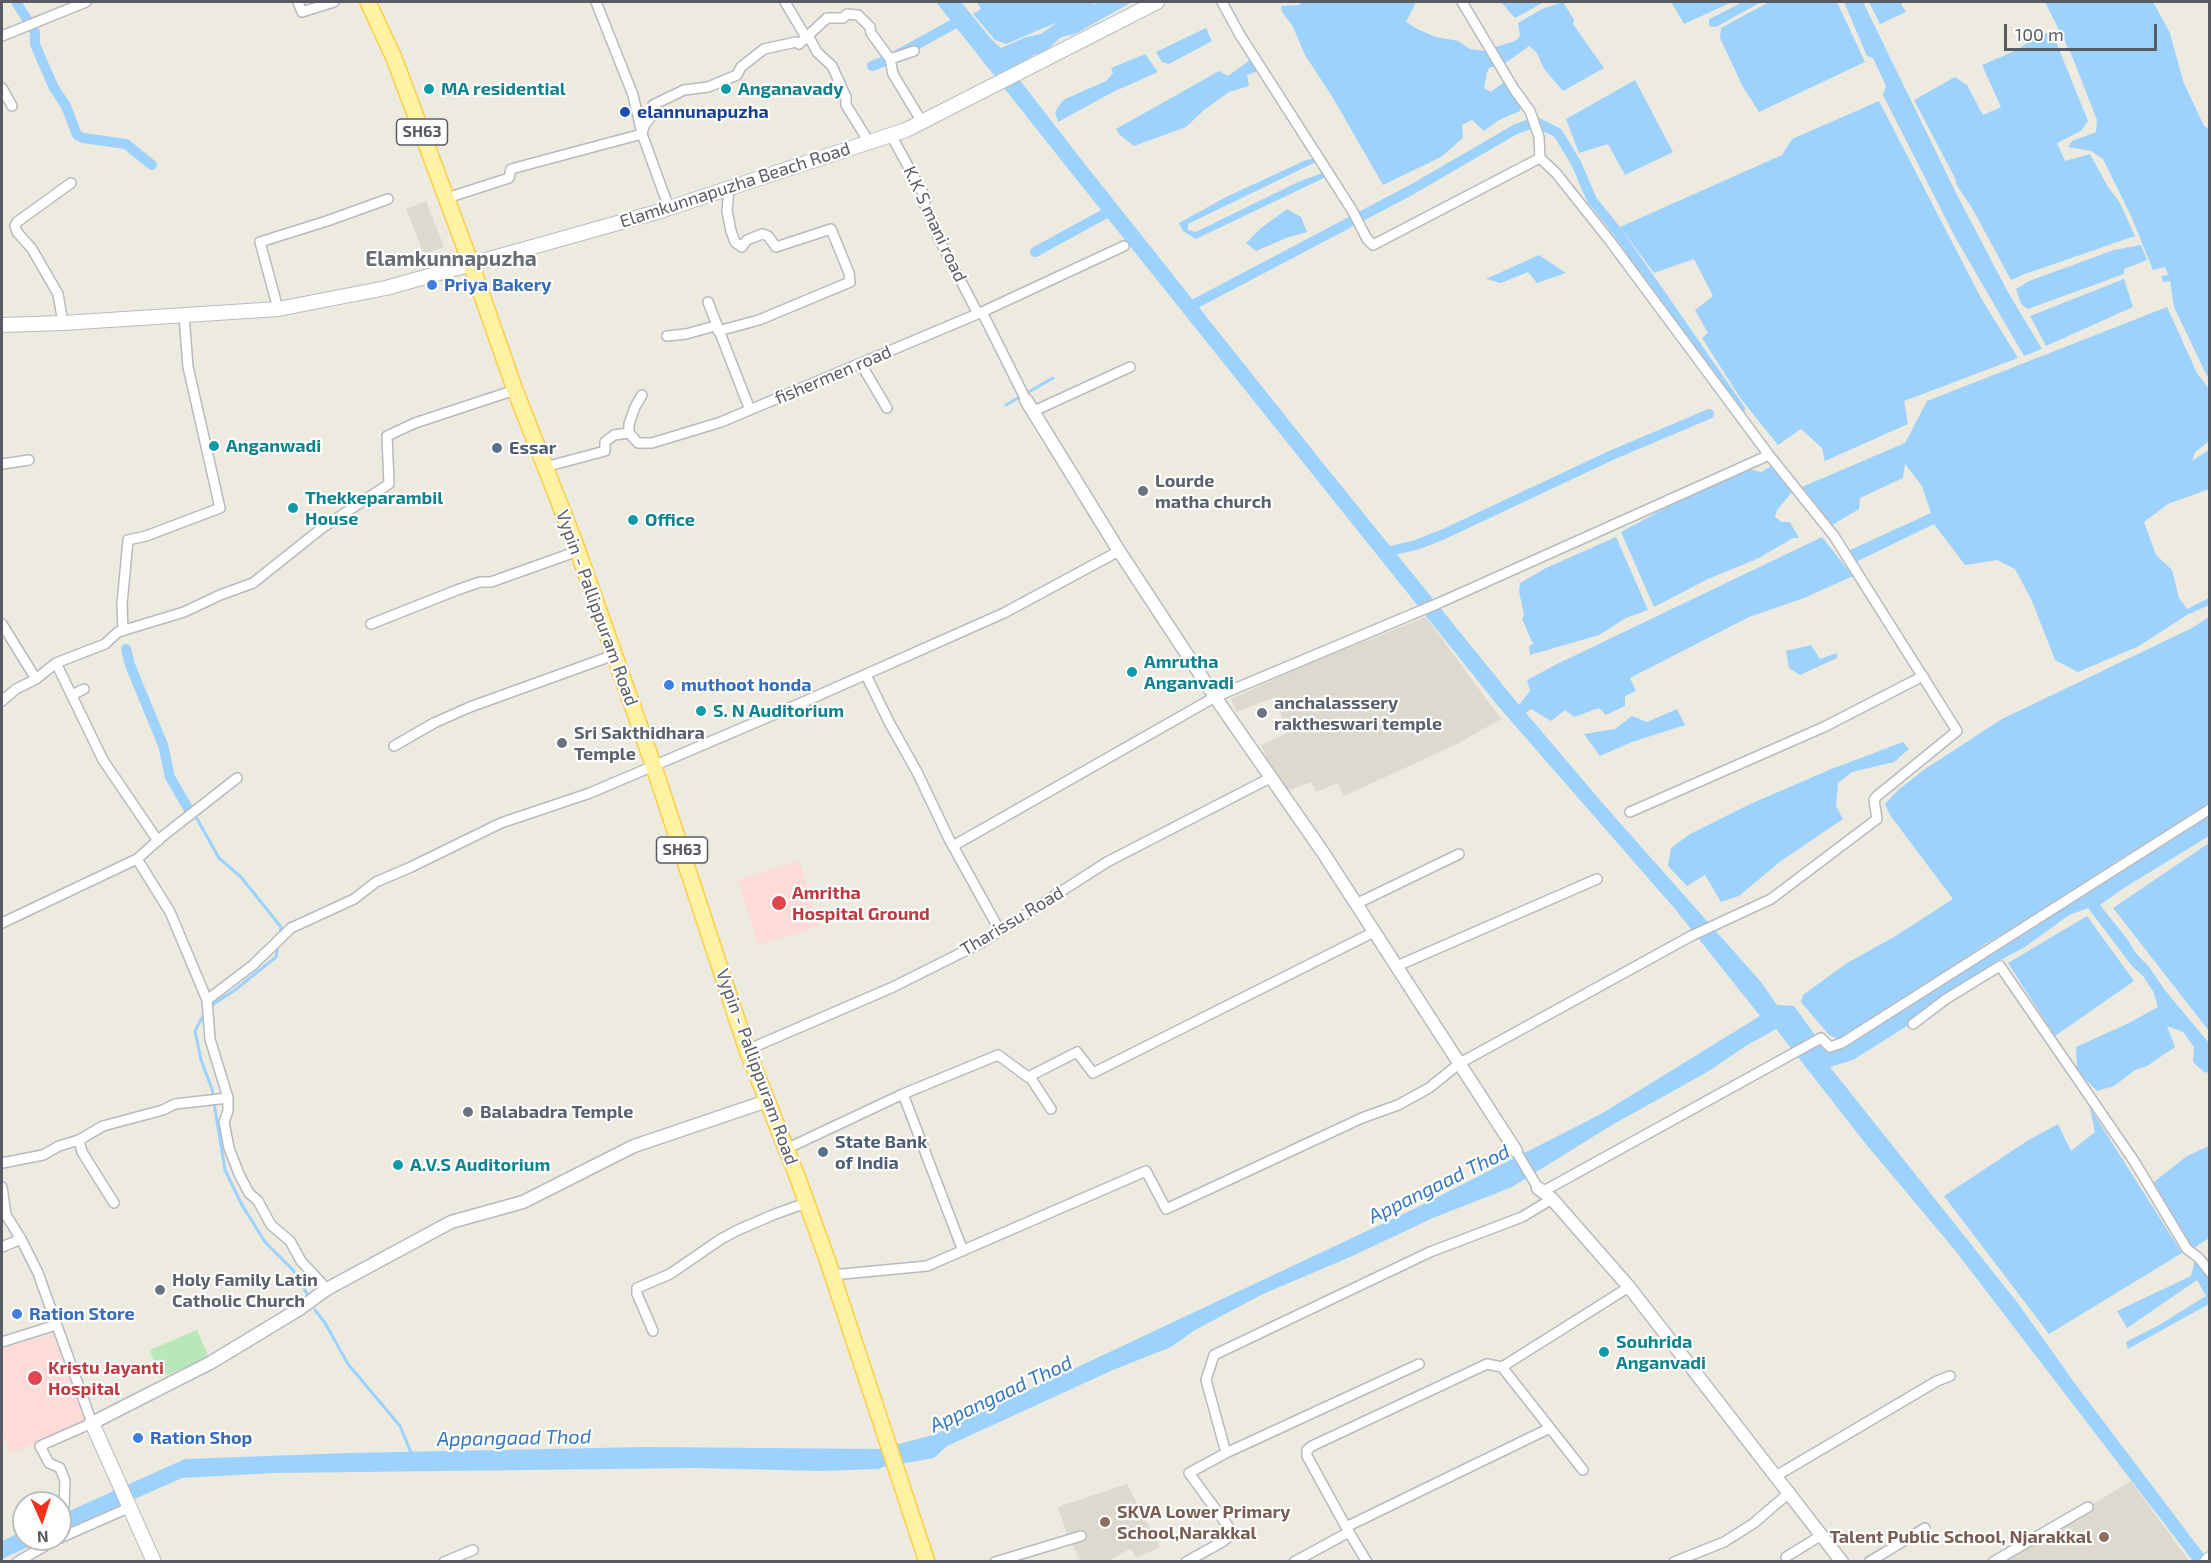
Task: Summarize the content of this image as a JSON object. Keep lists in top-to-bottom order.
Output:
{
  "streets": {
    "main road": ["SH63", "Elamkunnapuzha Beach Road", "Vypin - Pallippuram Road"],
    "street": ["K.K S mani road", "fishermen road", "Tharissu Road"]
  },
  "crossings": [
    ["Elamkunnapuzha Beach Road", "K.K S mani road"],
    ["Elamkunnapuzha Beach Road", "Vypin - Pallippuram Road"],
    ["K.K S mani road", "fishermen road"],
    ["Vypin - Pallippuram Road", "Tharissu Road"]
  ],
  "districts": ["Elamkunnapuzha"],
  "water": ["Appangaad Thod"],
  "places": [
    "MA residential",
    "Anganavady",
    "elannunapuzha",
    "Priya Bakery",
    "Anganwadi",
    "Essar",
    "Lourde matha church",
    "Thekkeparambil House",
    "Office",
    "Amrutha Anganvadi",
    "muthoot honda",
    "S. N Auditorium",
    "anchalasssery raktheswari temple",
    "Sri Sakthidhara Temple",
    "Amritha Hospital Ground",
    "Balabadra Temple",
    "State Bank of India",
    "A.V.S Auditorium",
    "Holy Family Latin Catholic Church",
    "Ration Store",
    "Souhrida Anganvadi",
    "Kristu Jayanti Hospital",
    "Ration Shop",
    "SKVA Lower Primary School,Narakkal",
    "Talent Public School, Njarakkal"
  ],
  "scale_bar": "100 m",
  "north": "bottom"
}
